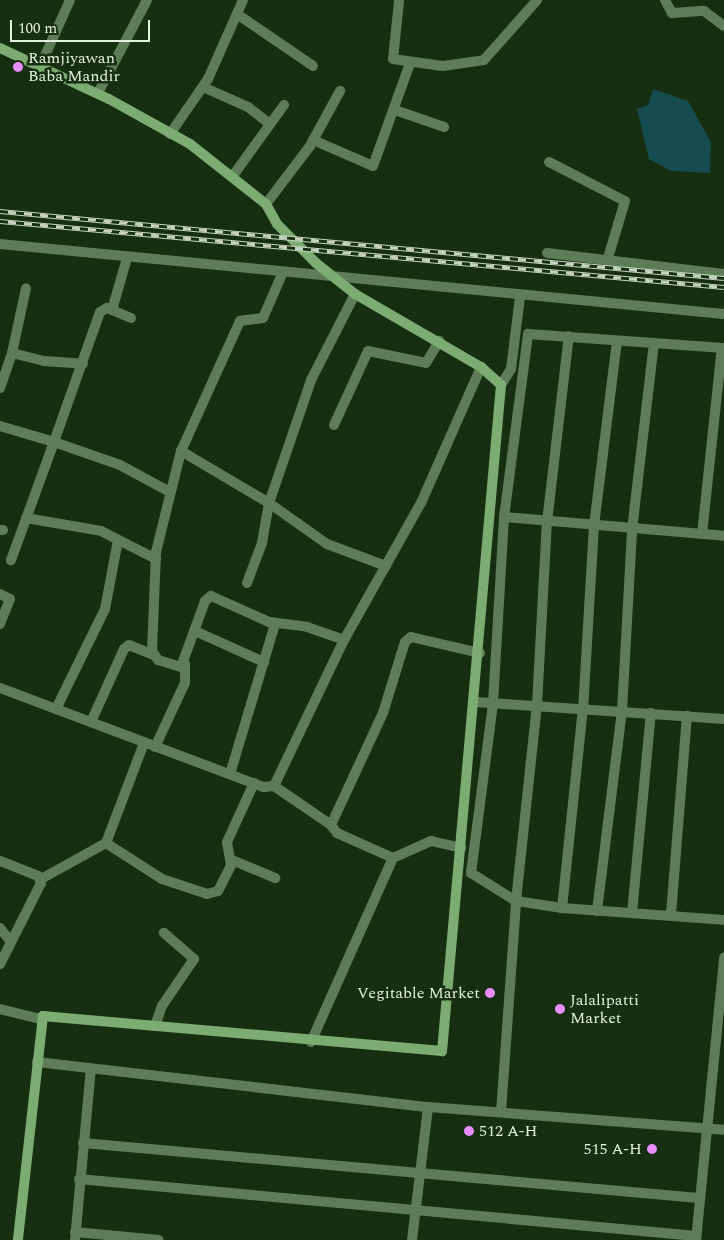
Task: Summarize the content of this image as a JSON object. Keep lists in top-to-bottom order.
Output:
{
  "places": [
    "Ramjiyawan Baba Mandir",
    "Vegitable Market",
    "Jalalipatti Market",
    "512 A-H",
    "515 A-H"
  ],
  "scale_bar": "100 m"
}
